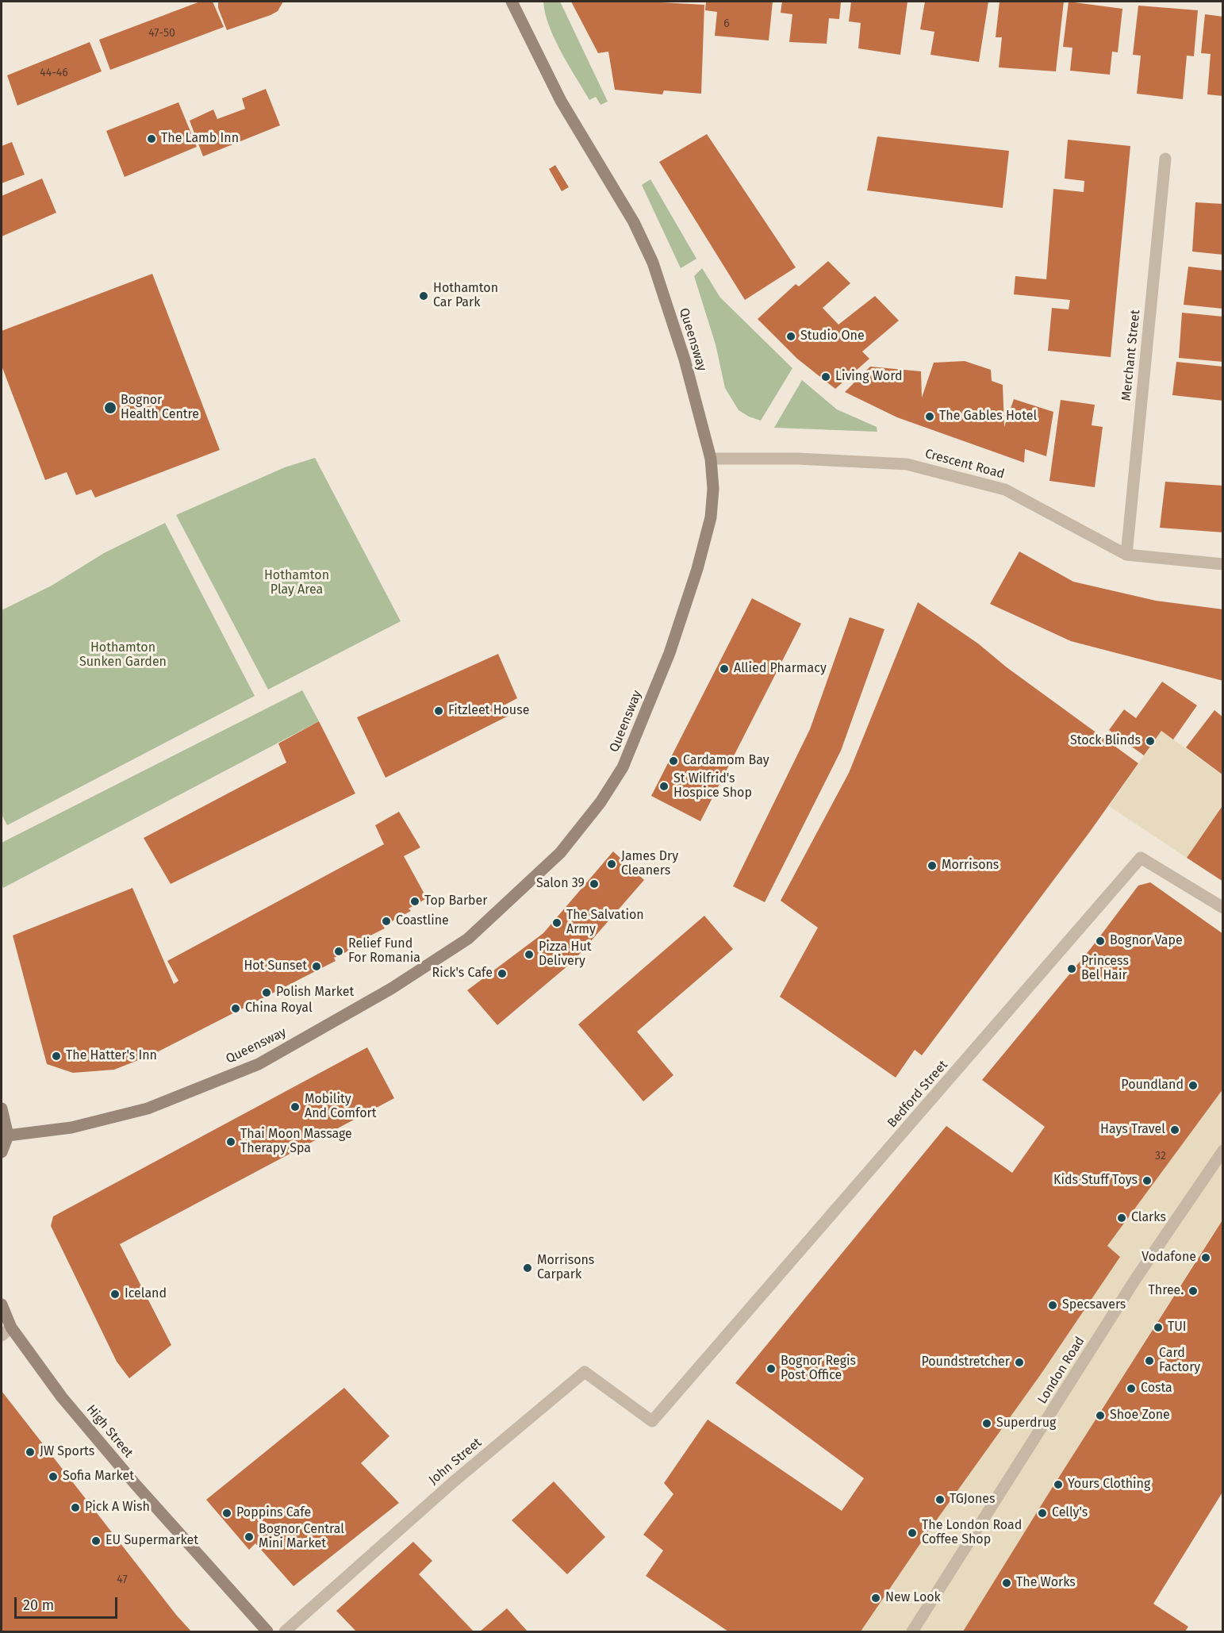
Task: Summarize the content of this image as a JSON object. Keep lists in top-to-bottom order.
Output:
{
  "streets": {
    "street": [
      "Queensway",
      "Merchant Street",
      "Crescent Road",
      "Bedford Street",
      "London Road",
      "High Street",
      "John Street"
    ]
  },
  "crossings": [
    ["Queensway", "Crescent Road"],
    ["Merchant Street", "Crescent Road"],
    ["Bedford Street", "John Street"]
  ],
  "parks": ["Hothamton Play Area", "Hothamton Sunken Garden"],
  "places": [
    "The Lamb Inn",
    "Hothamton Car Park",
    "Studio One",
    "Living Word",
    "Bognor Health Centre",
    "The Gables Hotel",
    "Allied Pharmacy",
    "Fitzleet House",
    "Stock Blinds",
    "Cardamom Bay",
    "St Wilfrid's Hospice Shop",
    "James Dry Cleaners",
    "Morrisons",
    "Salon 39",
    "Top Barber",
    "Coastline",
    "The Salvation Army",
    "Bognor Vape",
    "Relief Fund For Romania",
    "Pizza Hut Delivery",
    "Hot Sunset",
    "Princess Bel Hair",
    "Rick's Cafe",
    "Polish Market",
    "China Royal",
    "The Hatter's Inn",
    "Poundland",
    "Mobility And Comfort",
    "Hays Travel",
    "Thai Moon Massage Therapy Spa",
    "Kids Stuff Toys",
    "Clarks",
    "Vodafone",
    "Morrisons Carpark",
    "Three.",
    "Iceland",
    "Specsavers",
    "TUI",
    "Card Factory",
    "Poundstretcher",
    "Bognor Regis Post Office",
    "Costa",
    "Shoe Zone",
    "Superdrug",
    "JW Sports",
    "Sofia Market",
    "Yours Clothing",
    "TGJones",
    "Pick A Wish",
    "Poppins Cafe",
    "Celly's",
    "The London Road Coffee Shop",
    "Bognor Central Mini Market",
    "EU Supermarket",
    "The Works",
    "New Look"
  ],
  "house_numbers": [
    "6",
    "47-50",
    "44-46",
    "32",
    "47"
  ],
  "scale_bar": "20 m"
}
